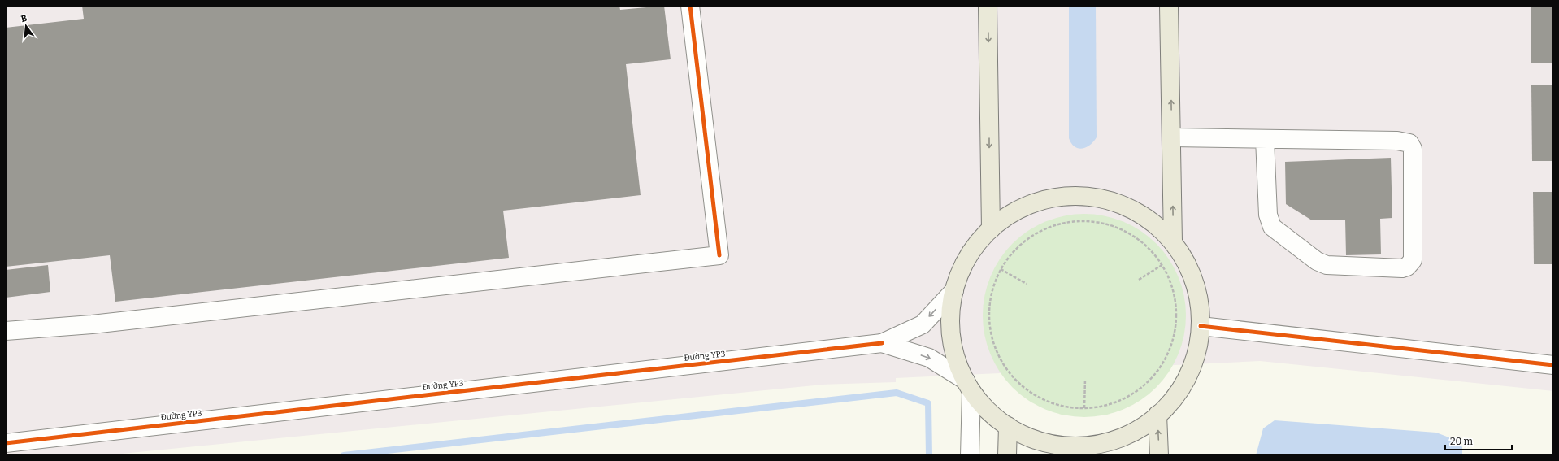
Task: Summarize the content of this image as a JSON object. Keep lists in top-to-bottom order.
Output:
{
  "streets": {
    "street": ["Đường YP3"]
  },
  "scale_bar": "20 m",
  "north": "top"
}
